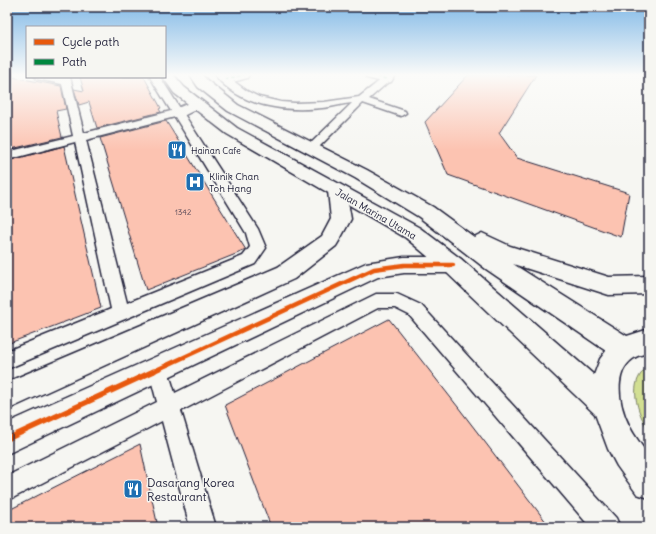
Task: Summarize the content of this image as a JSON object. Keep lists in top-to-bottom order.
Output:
{
  "streets": {
    "main road": ["Jalan Marina Utama"]
  },
  "places": {
    "restaurant": ["Hainan Cafe", "Dasarang Korea Restaurant"],
    "hospital": ["Klinik Chan Toh Hang"]
  },
  "house_numbers": ["1342"],
  "legend": ["Cycle path", "Path"]
}
